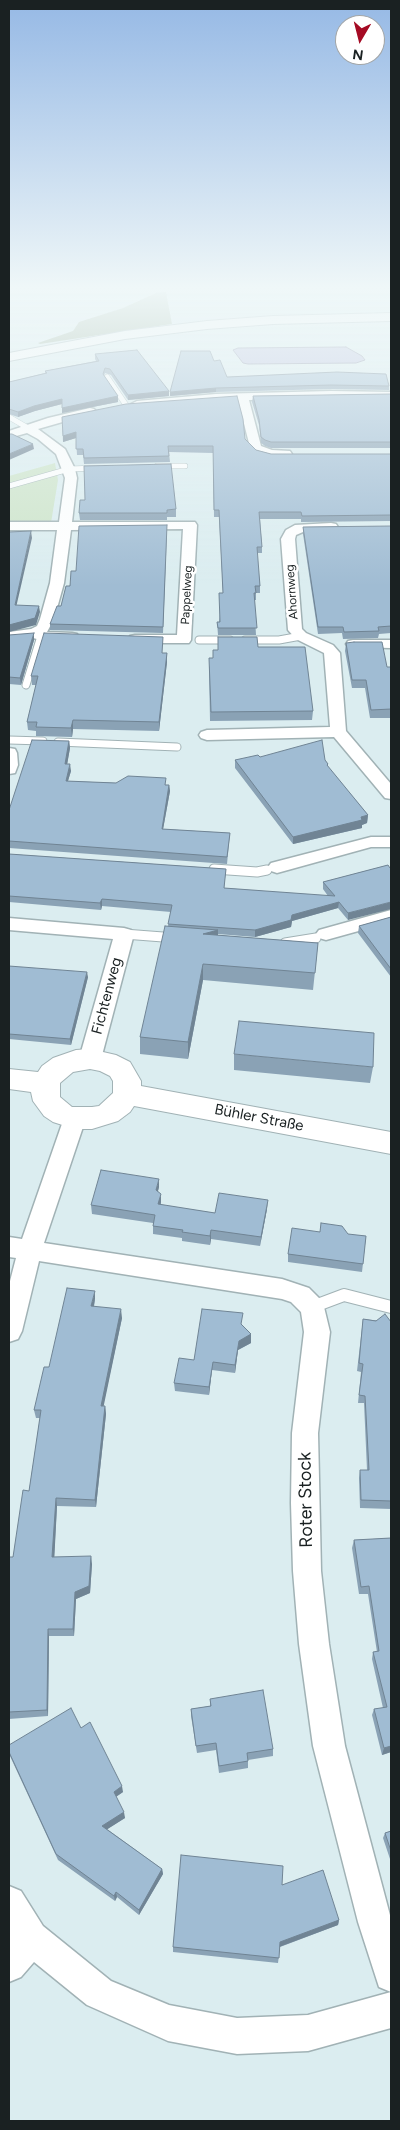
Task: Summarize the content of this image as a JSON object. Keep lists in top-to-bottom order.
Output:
{
  "streets": {
    "street": [
      "Ahornweg",
      "Pappelweg",
      "Fichtenweg",
      "Bühler Straße",
      "Roter Stock"
    ]
  },
  "crossings": [
    ["Fichtenweg", "Bühler Straße"]
  ],
  "north": "bottom"
}
